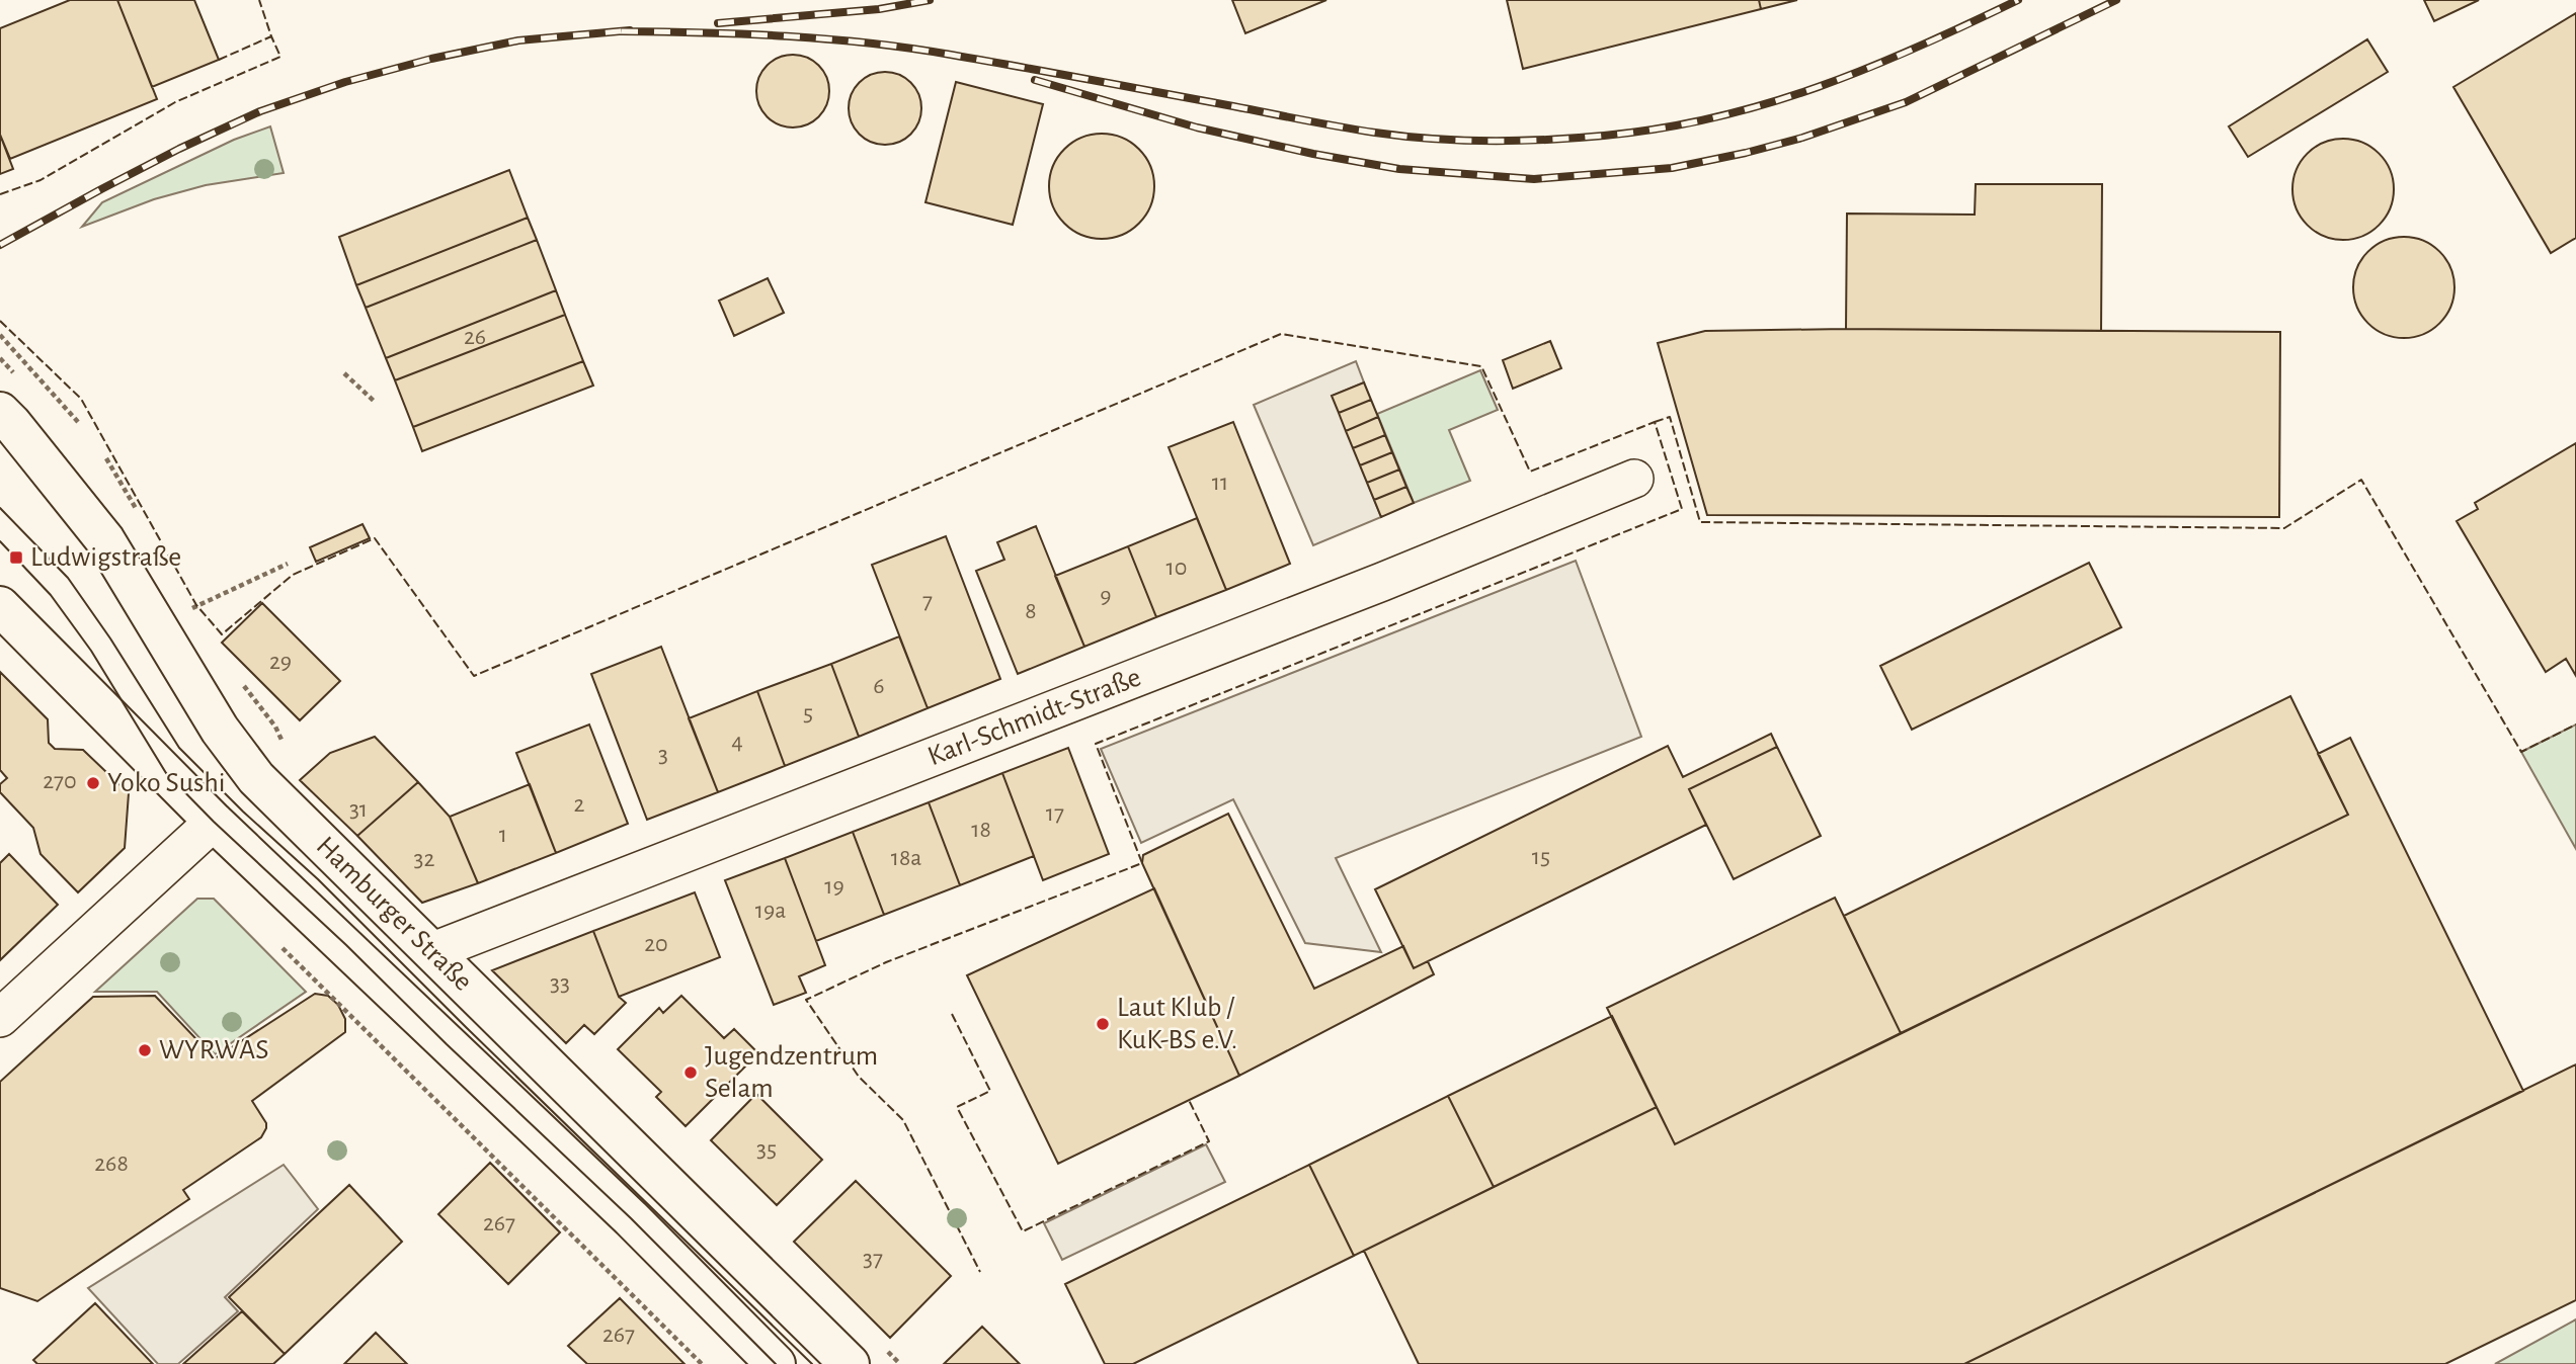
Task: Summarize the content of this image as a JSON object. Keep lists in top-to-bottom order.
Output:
{
  "streets": {
    "main road": ["Hamburger Straße"],
    "street": ["Karl-Schmidt-Straße"]
  },
  "crossings": [
    ["Karl-Schmidt-Straße", "Hamburger Straße"]
  ],
  "places": {
    "transit": ["Ludwigstraße"],
    "other": [
      "Yoko Sushi",
      "Laut Klub / KuK-BS e.V.",
      "WYRWAS",
      "Jugendzentrum Selam"
    ]
  },
  "house_numbers": [
    "26",
    "11",
    "10",
    "9",
    "7",
    "8",
    "29",
    "6",
    "5",
    "4",
    "3",
    "270",
    "2",
    "31",
    "17",
    "18",
    "1",
    "15",
    "18a",
    "32",
    "19",
    "19a",
    "20",
    "33",
    "35",
    "268",
    "267",
    "37",
    "267"
  ]
}
